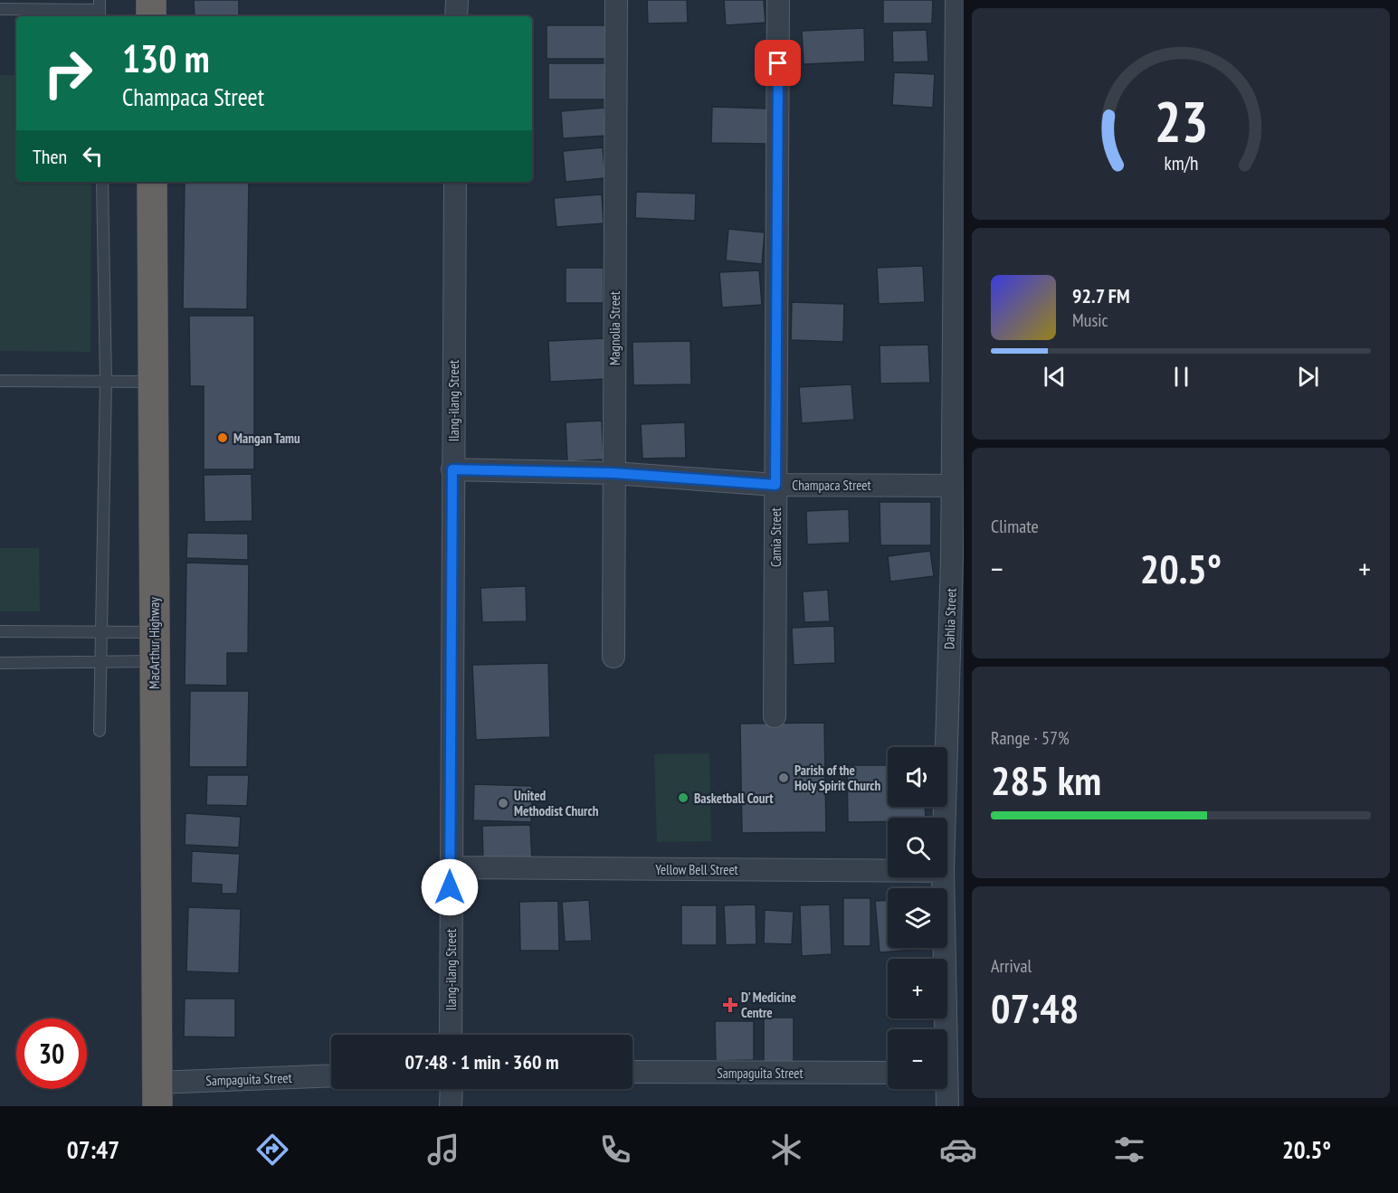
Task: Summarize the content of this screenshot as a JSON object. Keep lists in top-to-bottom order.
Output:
{
  "streets": {
    "highway": ["MacArthur Highway"],
    "street": [
      "Magnolia Street",
      "Ilang-ilang Street",
      "Champaca Street",
      "Camia Street",
      "Dahlia Street",
      "Yellow Bell Street",
      "Sampaguita Street"
    ]
  },
  "crossings": [
    ["Magnolia Street", "Champaca Street"],
    ["Ilang-ilang Street", "Champaca Street"],
    ["Ilang-ilang Street", "Yellow Bell Street"],
    ["Champaca Street", "Camia Street"],
    ["Champaca Street", "Dahlia Street"],
    ["MacArthur Highway", "Sampaguita Street"]
  ],
  "places": {
    "other": [
      "Mangan Tamu",
      "Parish of the Holy Spirit Church",
      "Basketball Court",
      "United Methodist Church"
    ],
    "health": ["D' Medicine Centre"]
  },
  "page": {
    "turn": ["130 m", "Champaca Street"],
    "then": "Then",
    "song": ["92.7 FM", "Music"],
    "tile": [
      "Climate",
      ["Range · 57%", "285 km"],
      ["Arrival", "07:48"]
    ],
    "heat": ["−", "20.5°", "+"],
    "map_buttons": ["+", "−"],
    "limit": "30",
    "trip": "07:48 · 1 min · 360 m",
    "tabs": ["07:47", "20.5°"],
    "gauge": ["23", "km/h"]
  }
}
